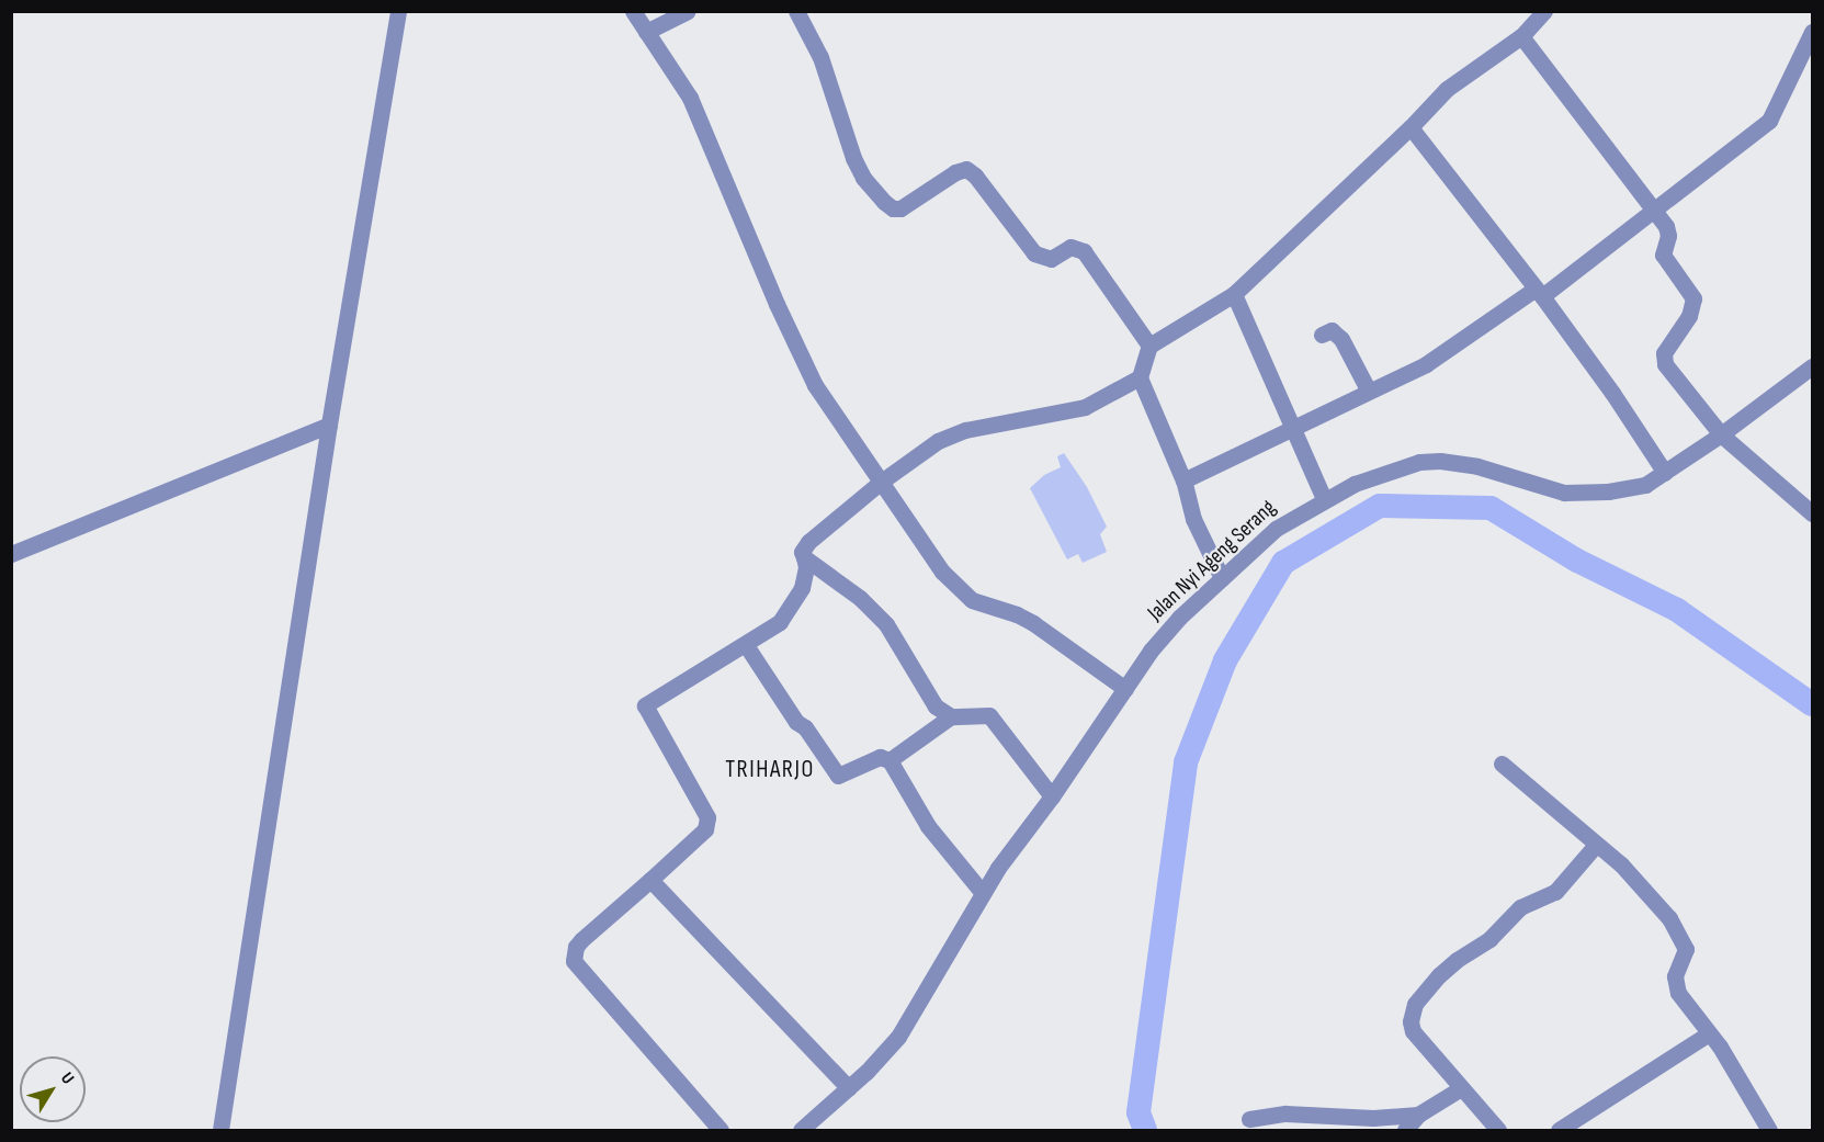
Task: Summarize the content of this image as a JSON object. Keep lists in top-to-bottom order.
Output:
{
  "streets": {
    "street": ["Jalan Nyi Ageng Serang"]
  },
  "districts": ["TRIHARJO"],
  "north": "top right"
}
